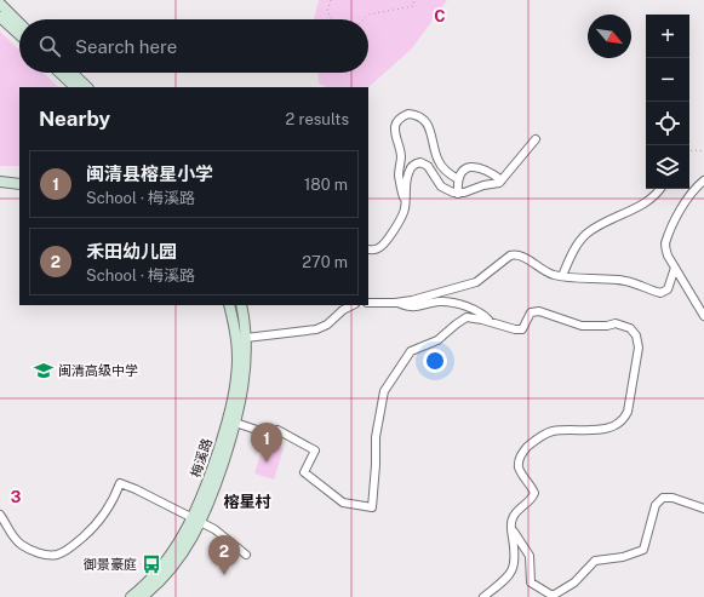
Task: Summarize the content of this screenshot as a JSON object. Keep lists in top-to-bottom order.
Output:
{
  "streets": {
    "main road": ["梅溪路"]
  },
  "districts": ["榕星村"],
  "places": {
    "school or university": ["闽清高级中学"],
    "bus stop": ["御景豪庭"]
  },
  "north": "bottom right",
  "page": {
    "map_buttons": ["+", "−"],
    "search": "Search here",
    "heading": ["Nearby", "2 results"],
    "list": [
      {
        "mark": "1",
        "name": "闽清县榕星小学",
        "note": "School · 梅溪路",
        "value": "180 m"
      },
      {
        "mark": "2",
        "name": "禾田幼儿园",
        "note": "School · 梅溪路",
        "value": "270 m"
      }
    ],
    "pins": ["1", "2"]
  },
  "grid": {
    "columns": ["C"],
    "rows": ["3"]
  }
}
